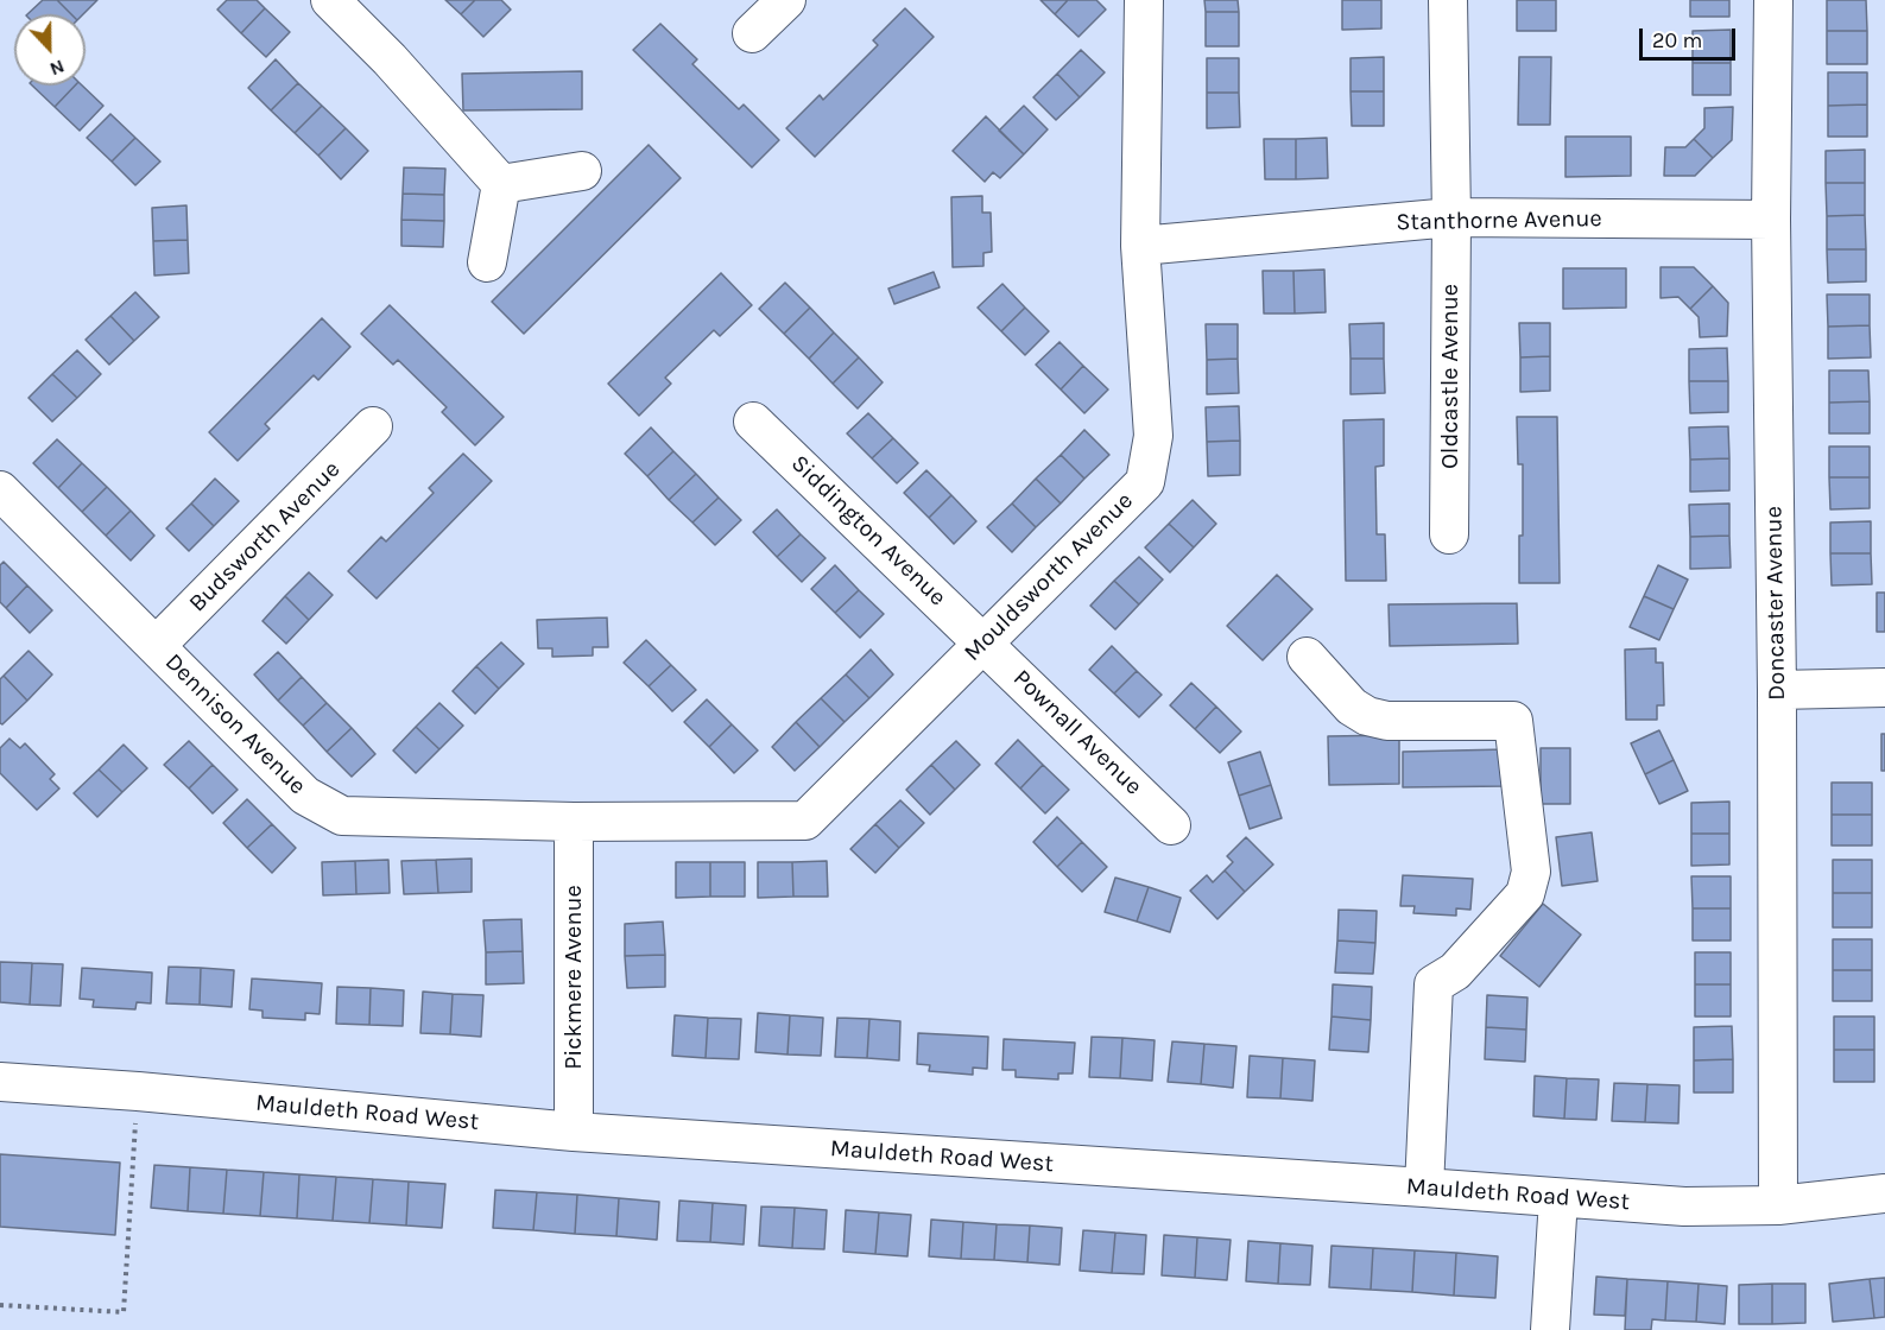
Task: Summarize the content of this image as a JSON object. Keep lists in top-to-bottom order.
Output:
{
  "streets": {
    "street": [
      "Stanthorne Avenue",
      "Oldcastle Avenue",
      "Siddington Avenue",
      "Budsworth Avenue",
      "Mouldsworth Avenue",
      "Doncaster Avenue",
      "Dennison Avenue",
      "Pownall Avenue",
      "Pickmere Avenue",
      "Mauldeth Road West"
    ]
  },
  "crossings": [
    ["Stanthorne Avenue", "Oldcastle Avenue"],
    ["Stanthorne Avenue", "Mouldsworth Avenue"],
    ["Stanthorne Avenue", "Doncaster Avenue"],
    ["Siddington Avenue", "Mouldsworth Avenue"],
    ["Siddington Avenue", "Pownall Avenue"],
    ["Budsworth Avenue", "Dennison Avenue"],
    ["Mouldsworth Avenue", "Dennison Avenue"],
    ["Mouldsworth Avenue", "Pownall Avenue"],
    ["Mouldsworth Avenue", "Pickmere Avenue"],
    ["Doncaster Avenue", "Mauldeth Road West"],
    ["Dennison Avenue", "Pickmere Avenue"],
    ["Pickmere Avenue", "Mauldeth Road West"]
  ],
  "scale_bar": "20 m",
  "north": "bottom"
}
